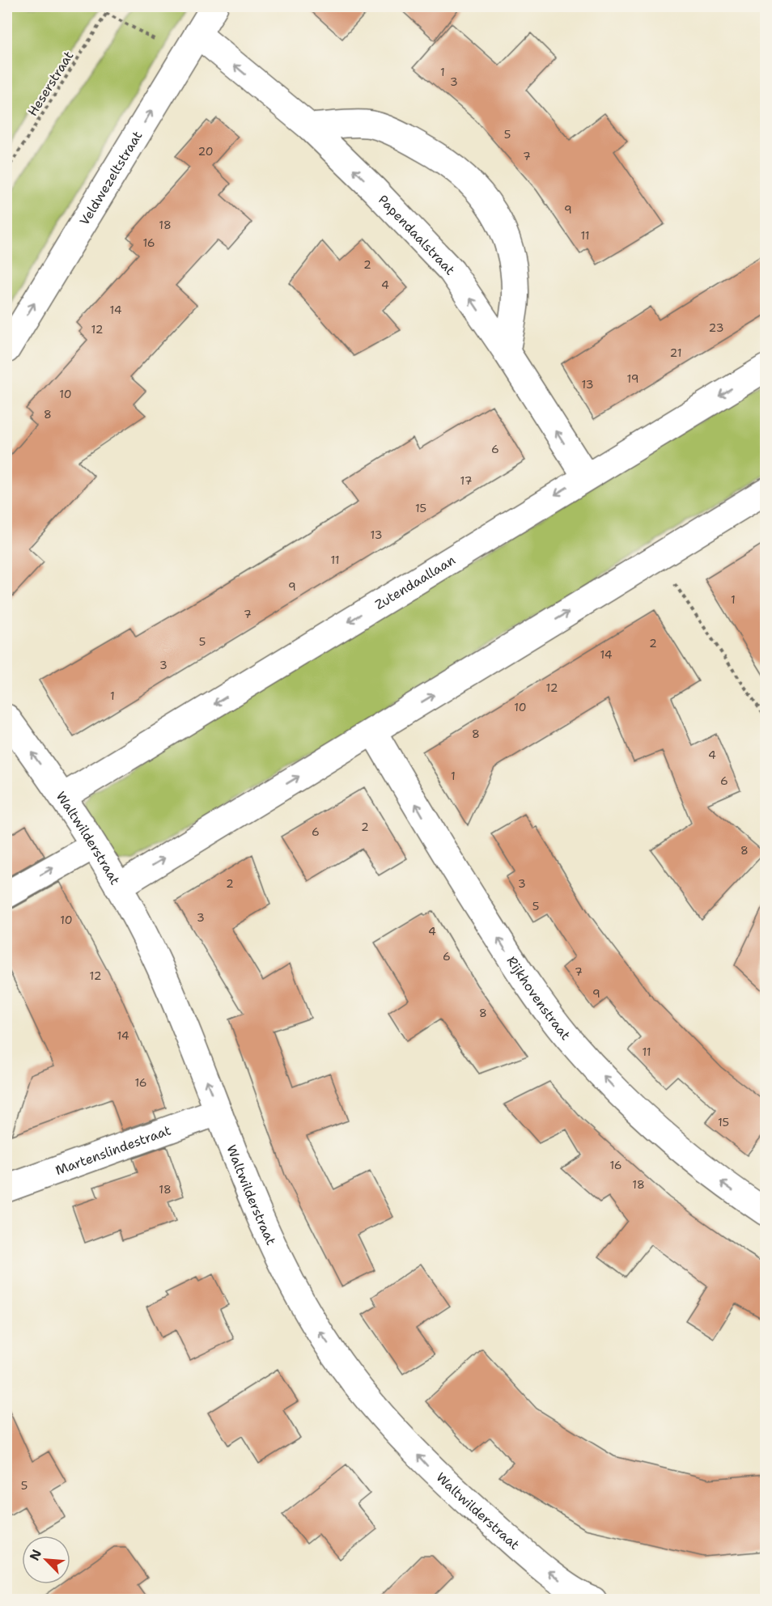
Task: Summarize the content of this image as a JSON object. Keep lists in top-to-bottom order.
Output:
{
  "streets": {
    "street": [
      "Veldwezeltstraat",
      "Papendaalstraat",
      "Zutendaallaan",
      "Waltwilderstraat",
      "Rijkhovenstraat",
      "Martenslindestraat"
    ],
    "path": ["Heserstraat"]
  },
  "crossings": [
    ["Veldwezeltstraat", "Papendaalstraat"],
    ["Papendaalstraat", "Zutendaallaan"],
    ["Zutendaallaan", "Waltwilderstraat"],
    ["Waltwilderstraat", "Martenslindestraat"]
  ],
  "one_way": [
    "Veldwezeltstraat",
    "Papendaalstraat",
    "Waltwilderstraat",
    "Rijkhovenstraat"
  ],
  "house_numbers": [
    "1",
    "3",
    "5",
    "20",
    "7",
    "9",
    "18",
    "11",
    "16",
    "2",
    "4",
    "14",
    "23",
    "12",
    "21",
    "19",
    "13",
    "10",
    "8",
    "6",
    "17",
    "15",
    "13",
    "11",
    "9",
    "1",
    "7",
    "5",
    "2",
    "14",
    "3",
    "12",
    "1",
    "10",
    "8",
    "4",
    "1",
    "6",
    "2",
    "6",
    "8",
    "2",
    "3",
    "5",
    "3",
    "10",
    "4",
    "6",
    "7",
    "12",
    "9",
    "8",
    "14",
    "11",
    "16",
    "15",
    "16",
    "18",
    "18",
    "5"
  ],
  "north": "top left"
}
